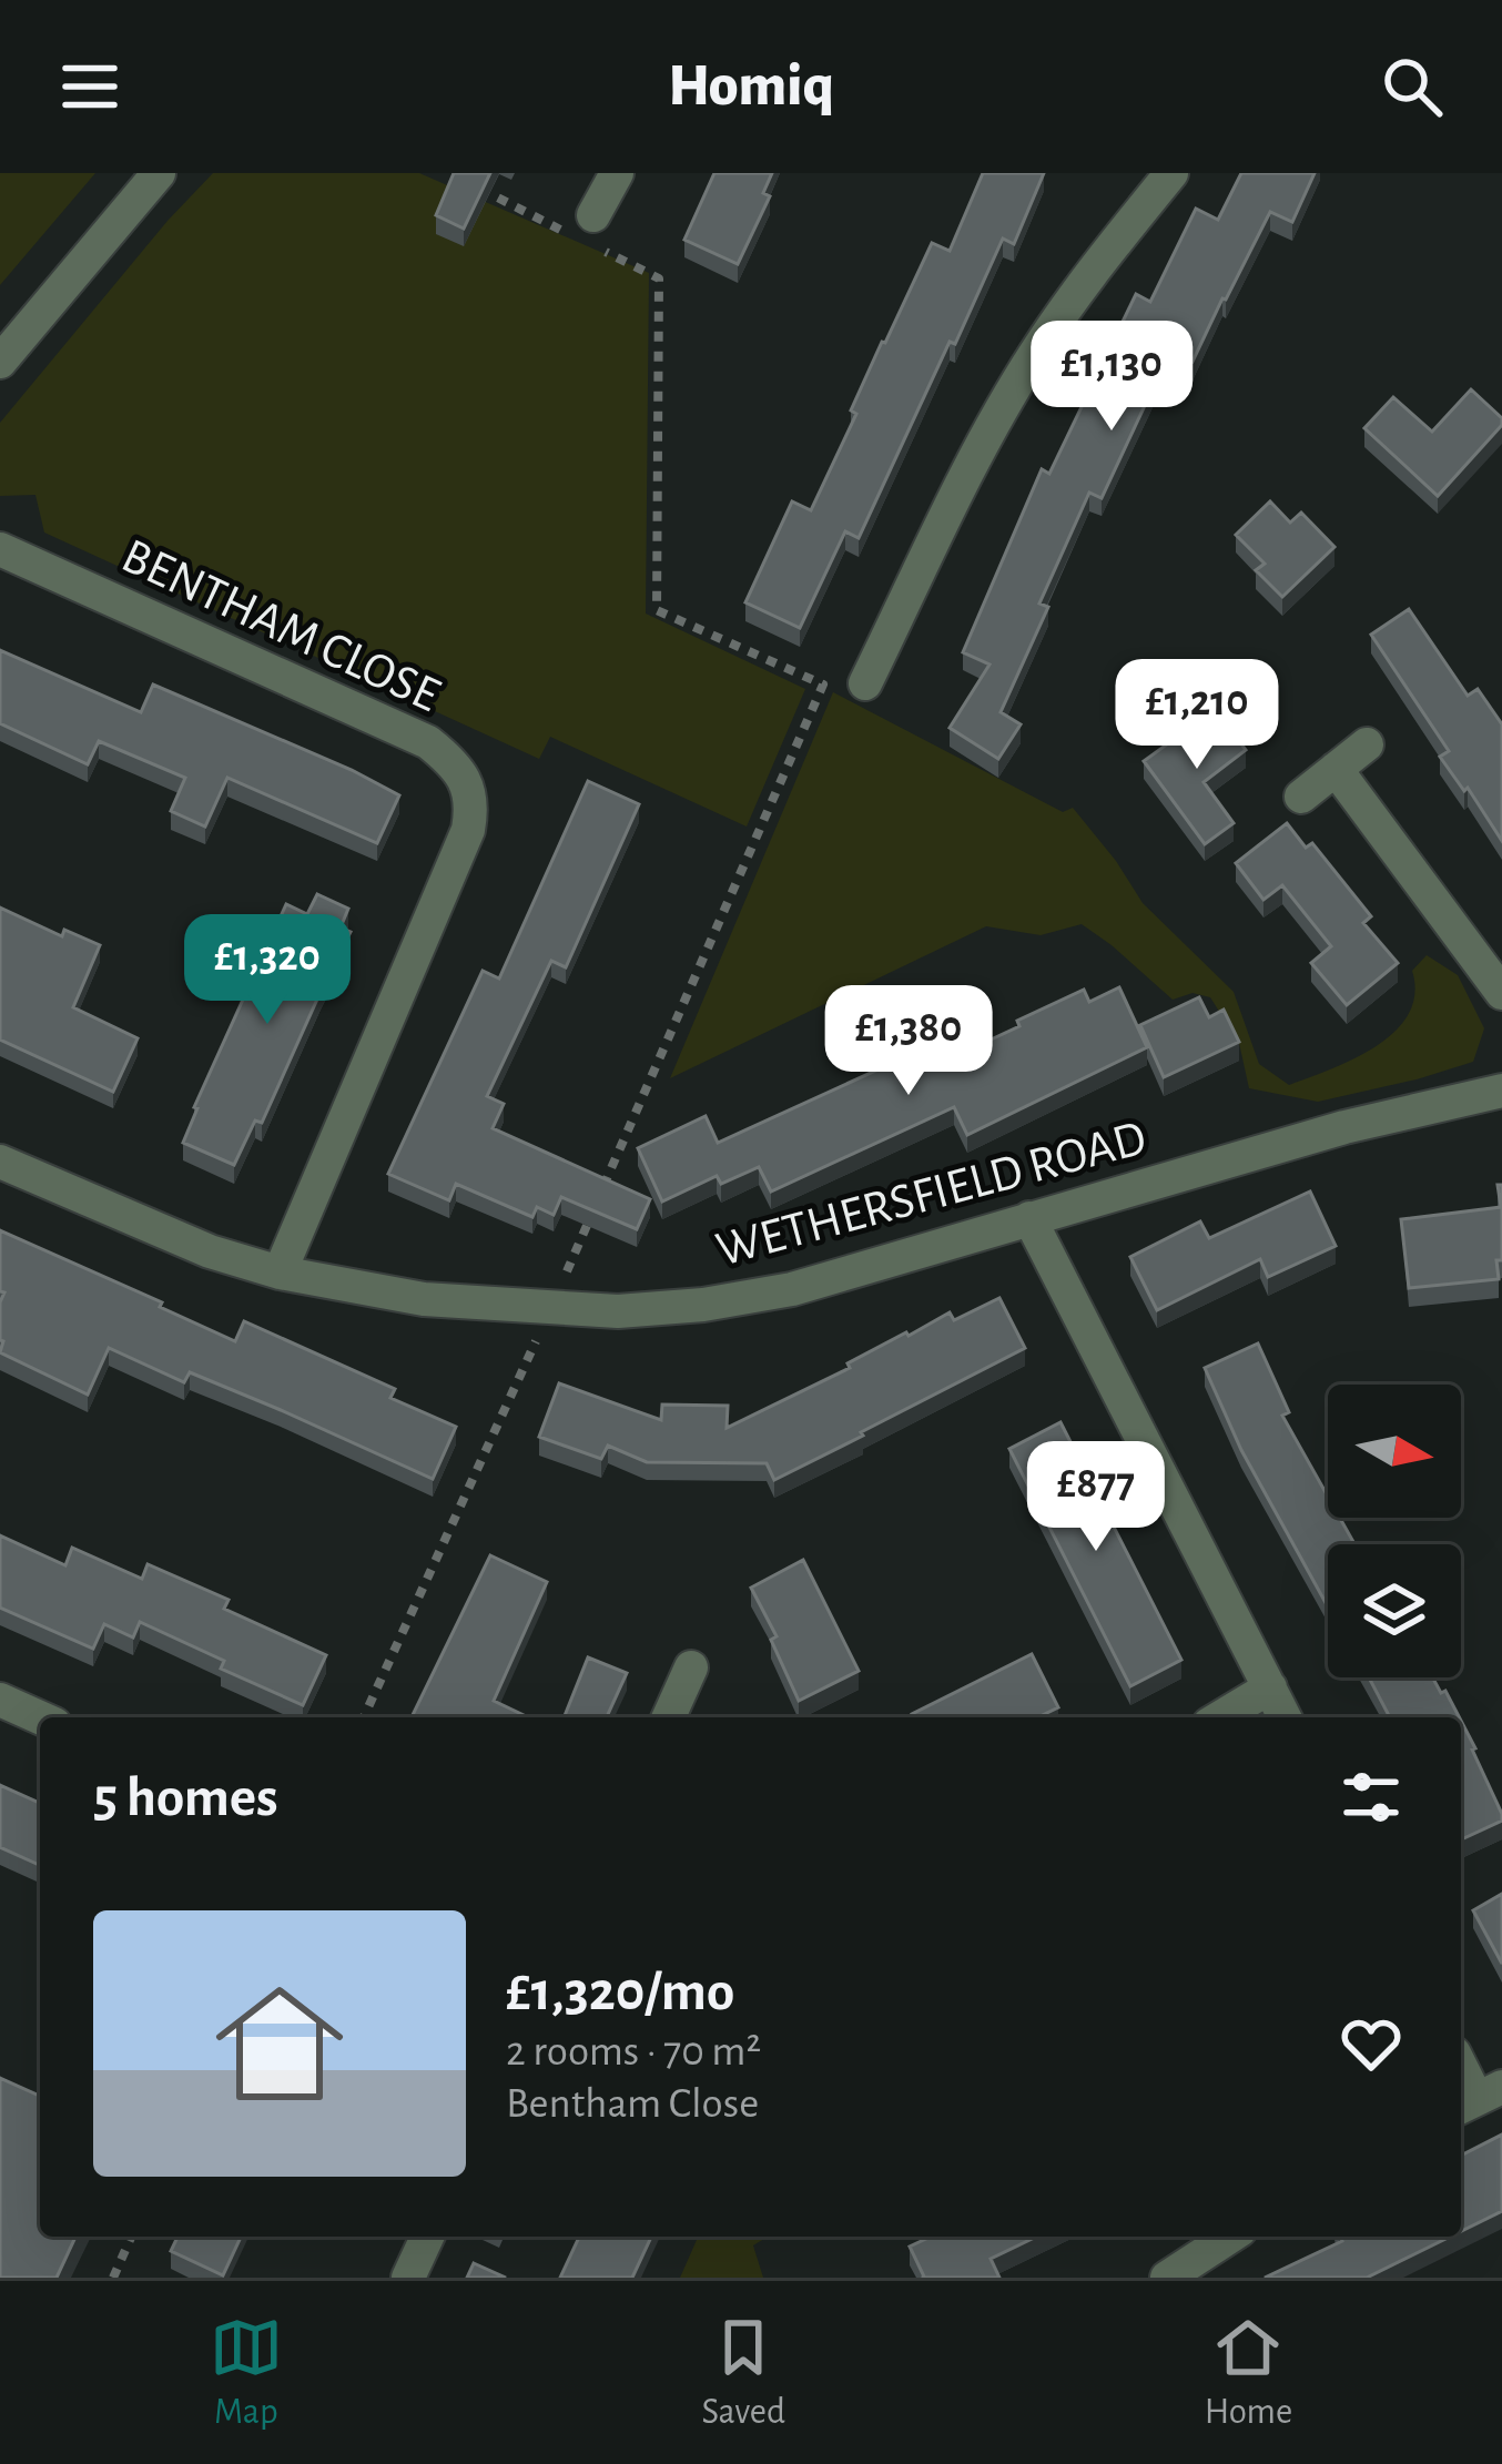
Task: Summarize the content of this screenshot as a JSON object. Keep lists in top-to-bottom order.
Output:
{
  "streets": {
    "street": ["BENTHAM CLOSE", "WETHERSFIELD ROAD"]
  },
  "crossings": [
    ["BENTHAM CLOSE", "WETHERSFIELD ROAD"]
  ],
  "north": "right",
  "page": {
    "header": "Homiq",
    "price": [
      "£1,130",
      "£1,210",
      "£1,320",
      "£1,380",
      "£877"
    ],
    "heading": "5 homes",
    "list": [
      {
        "name": "£1,320/mo",
        "note": "2 rooms · 70 m² · Bentham Close"
      }
    ],
    "tabs": ["Map", "Saved", "Home"]
  }
}
